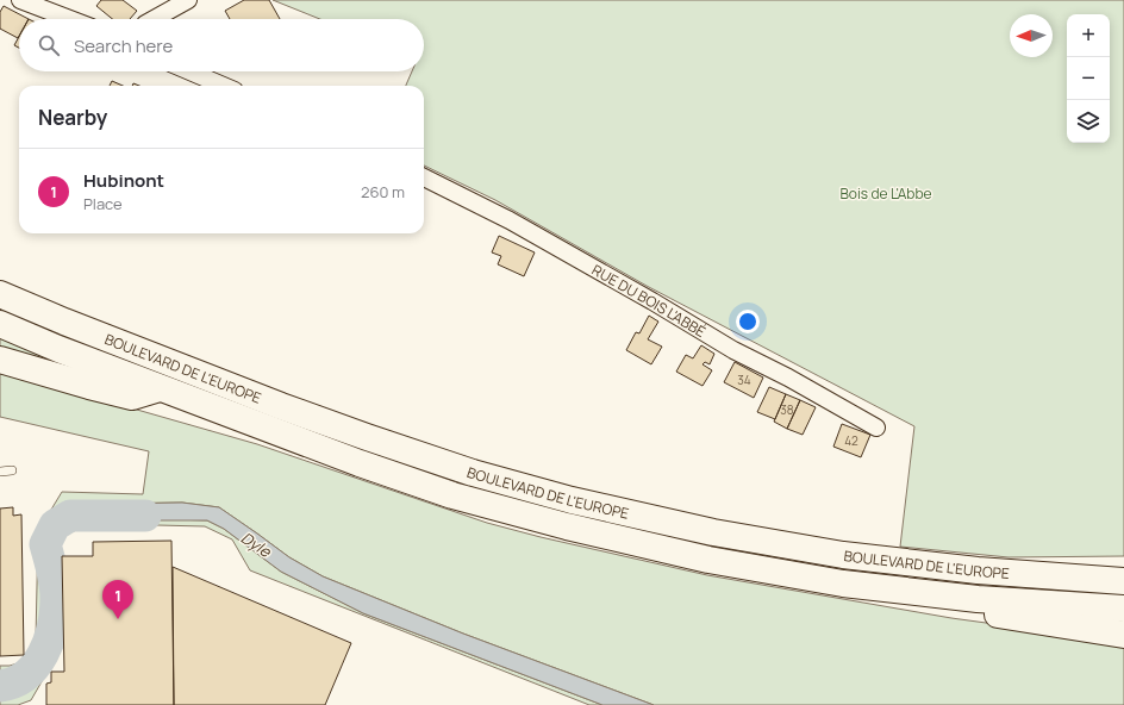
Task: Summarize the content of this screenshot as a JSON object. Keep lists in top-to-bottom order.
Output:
{
  "streets": {
    "highway": ["BOULEVARD DE L'EUROPE"],
    "street": ["RUE DU BOIS L'ABBÉ"]
  },
  "water": ["Dyle"],
  "parks": ["Bois de L'Abbe"],
  "house_numbers": ["34", "38", "42"],
  "north": "left",
  "page": {
    "map_buttons": ["+", "−"],
    "search": "Search here",
    "heading": "Nearby",
    "list": [
      {
        "mark": "1",
        "name": "Hubinont",
        "note": "Place",
        "value": "260 m"
      }
    ],
    "pins": "1"
  }
}
